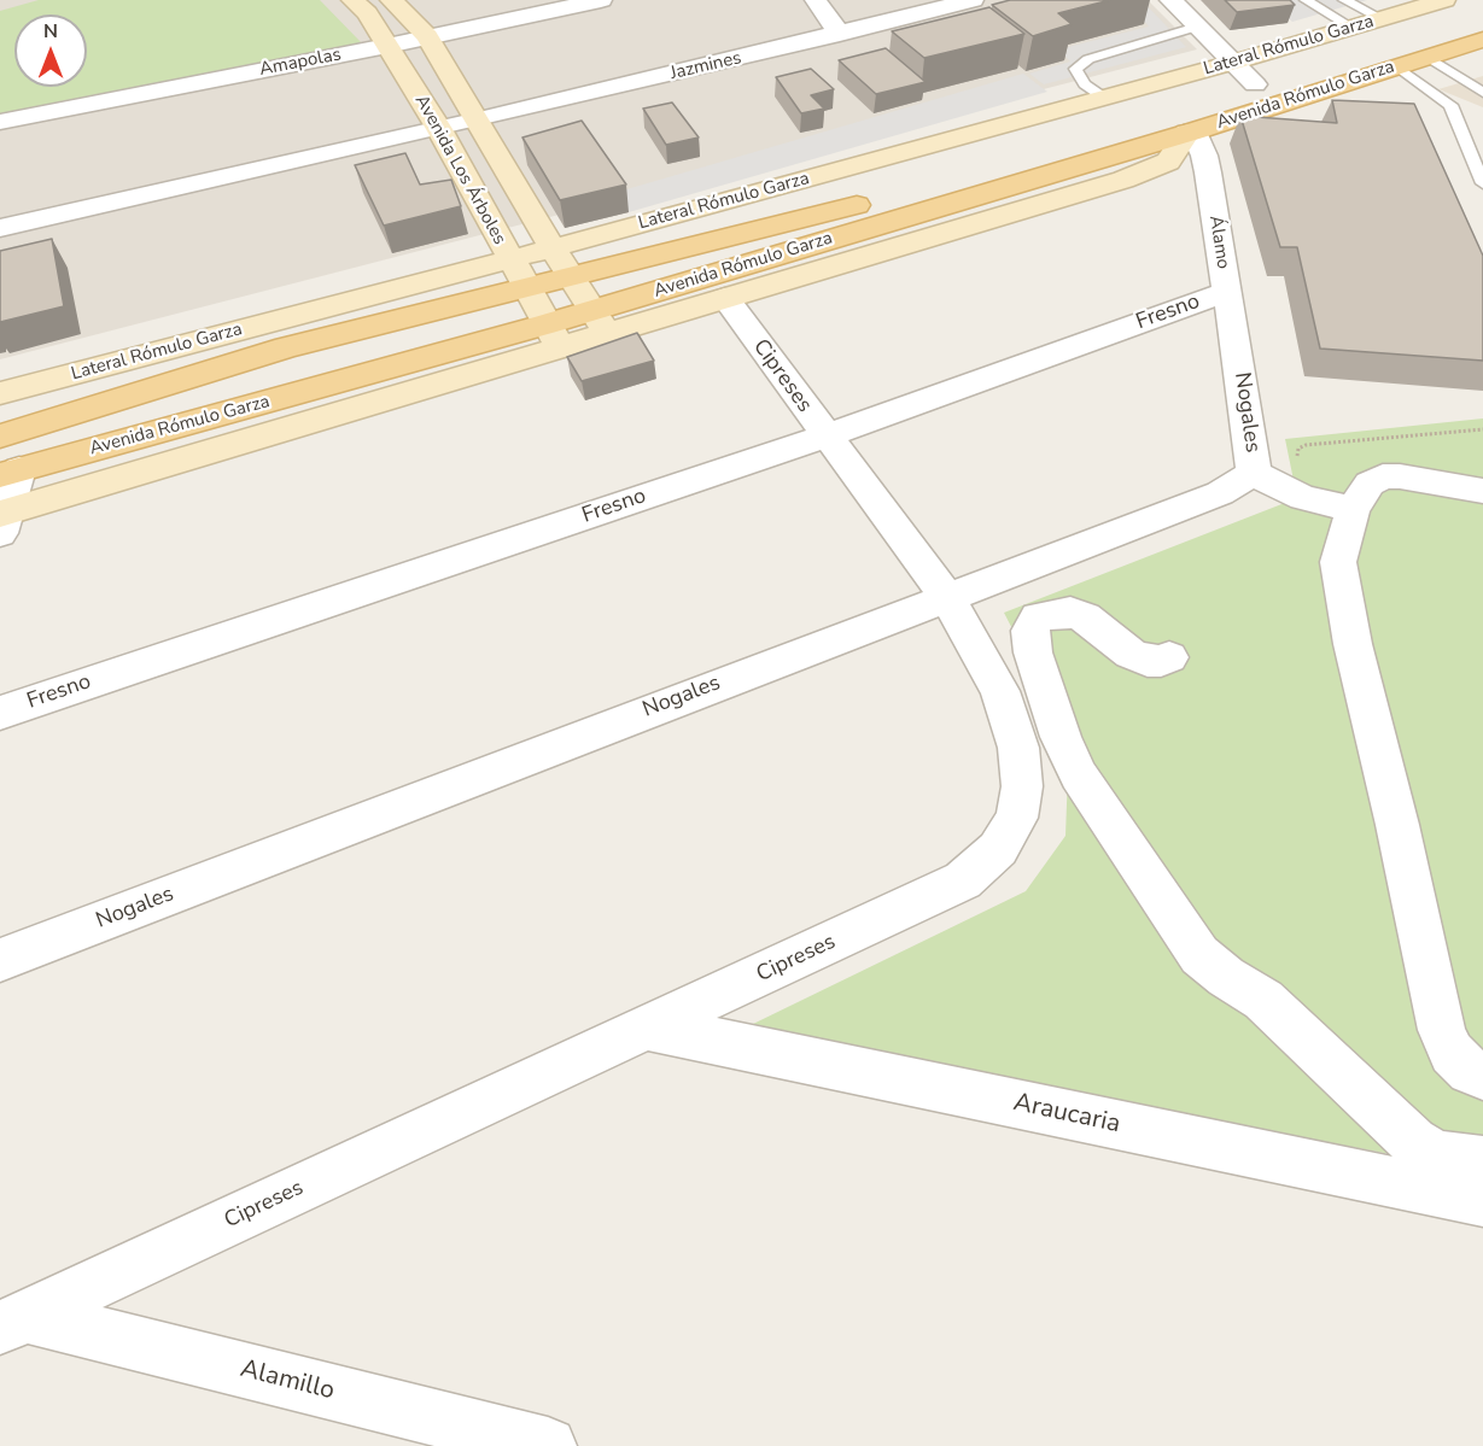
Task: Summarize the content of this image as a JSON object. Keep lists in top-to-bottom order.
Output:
{
  "streets": {
    "main road": ["Avenida Rómulo Garza"],
    "street": [
      "Lateral Rómulo Garza",
      "Amapolas",
      "Jazmines",
      "Avenida Los Árboles",
      "Álamo",
      "Fresno",
      "Cipreses",
      "Nogales",
      "Araucaria",
      "Alamillo"
    ]
  },
  "crossings": [
    ["Lateral Rómulo Garza", "Avenida Los Árboles"],
    ["Amapolas", "Avenida Los Árboles"],
    ["Jazmines", "Avenida Los Árboles"],
    ["Avenida Rómulo Garza", "Avenida Los Árboles"],
    ["Avenida Rómulo Garza", "Álamo"],
    ["Álamo", "Fresno"],
    ["Álamo", "Nogales"],
    ["Fresno", "Cipreses"],
    ["Cipreses", "Nogales"],
    ["Cipreses", "Araucaria"],
    ["Cipreses", "Alamillo"]
  ],
  "north": "top"
}
